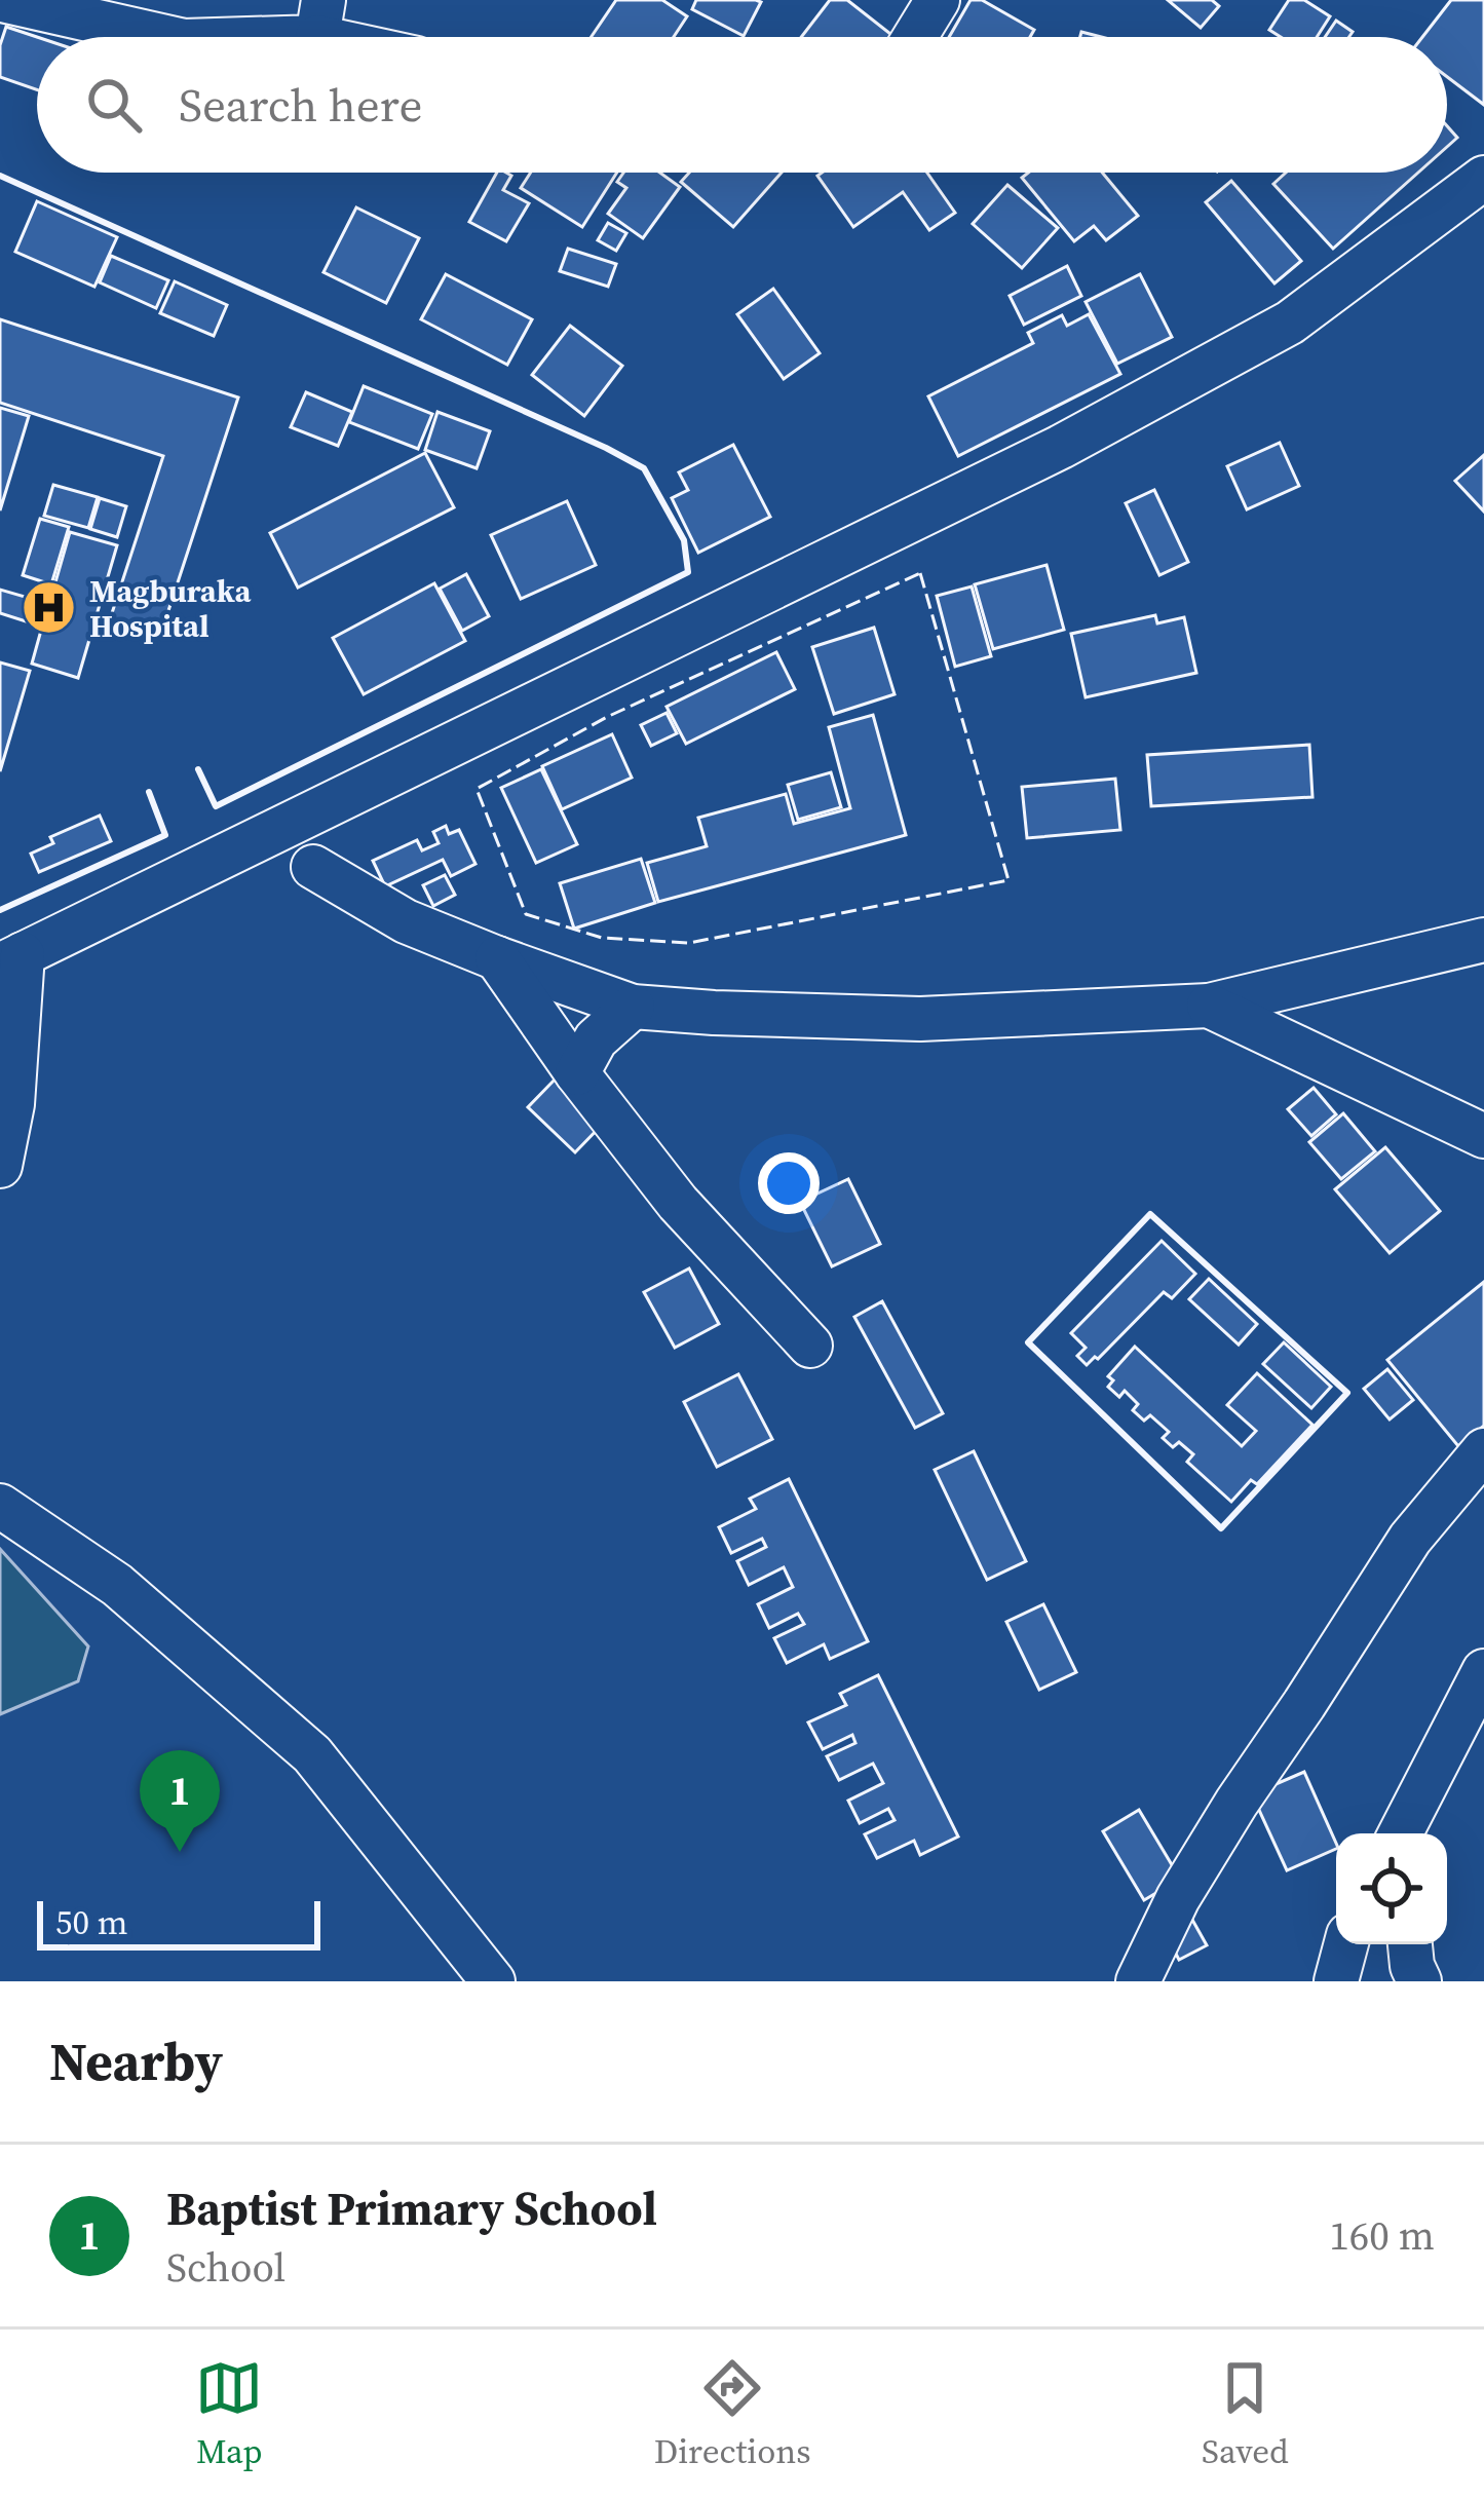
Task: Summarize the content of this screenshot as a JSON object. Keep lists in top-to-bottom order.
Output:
{
  "places": {
    "hospital": ["Magburaka Hospital"]
  },
  "scale_bar": "50 m",
  "page": {
    "search": "Search here",
    "pins": "1",
    "scale": "50 m",
    "heading": "Nearby",
    "list": [
      {
        "mark": "1",
        "name": "Baptist Primary School",
        "note": "School",
        "value": "160 m"
      }
    ],
    "nav": ["Map", "Directions", "Saved"]
  }
}
